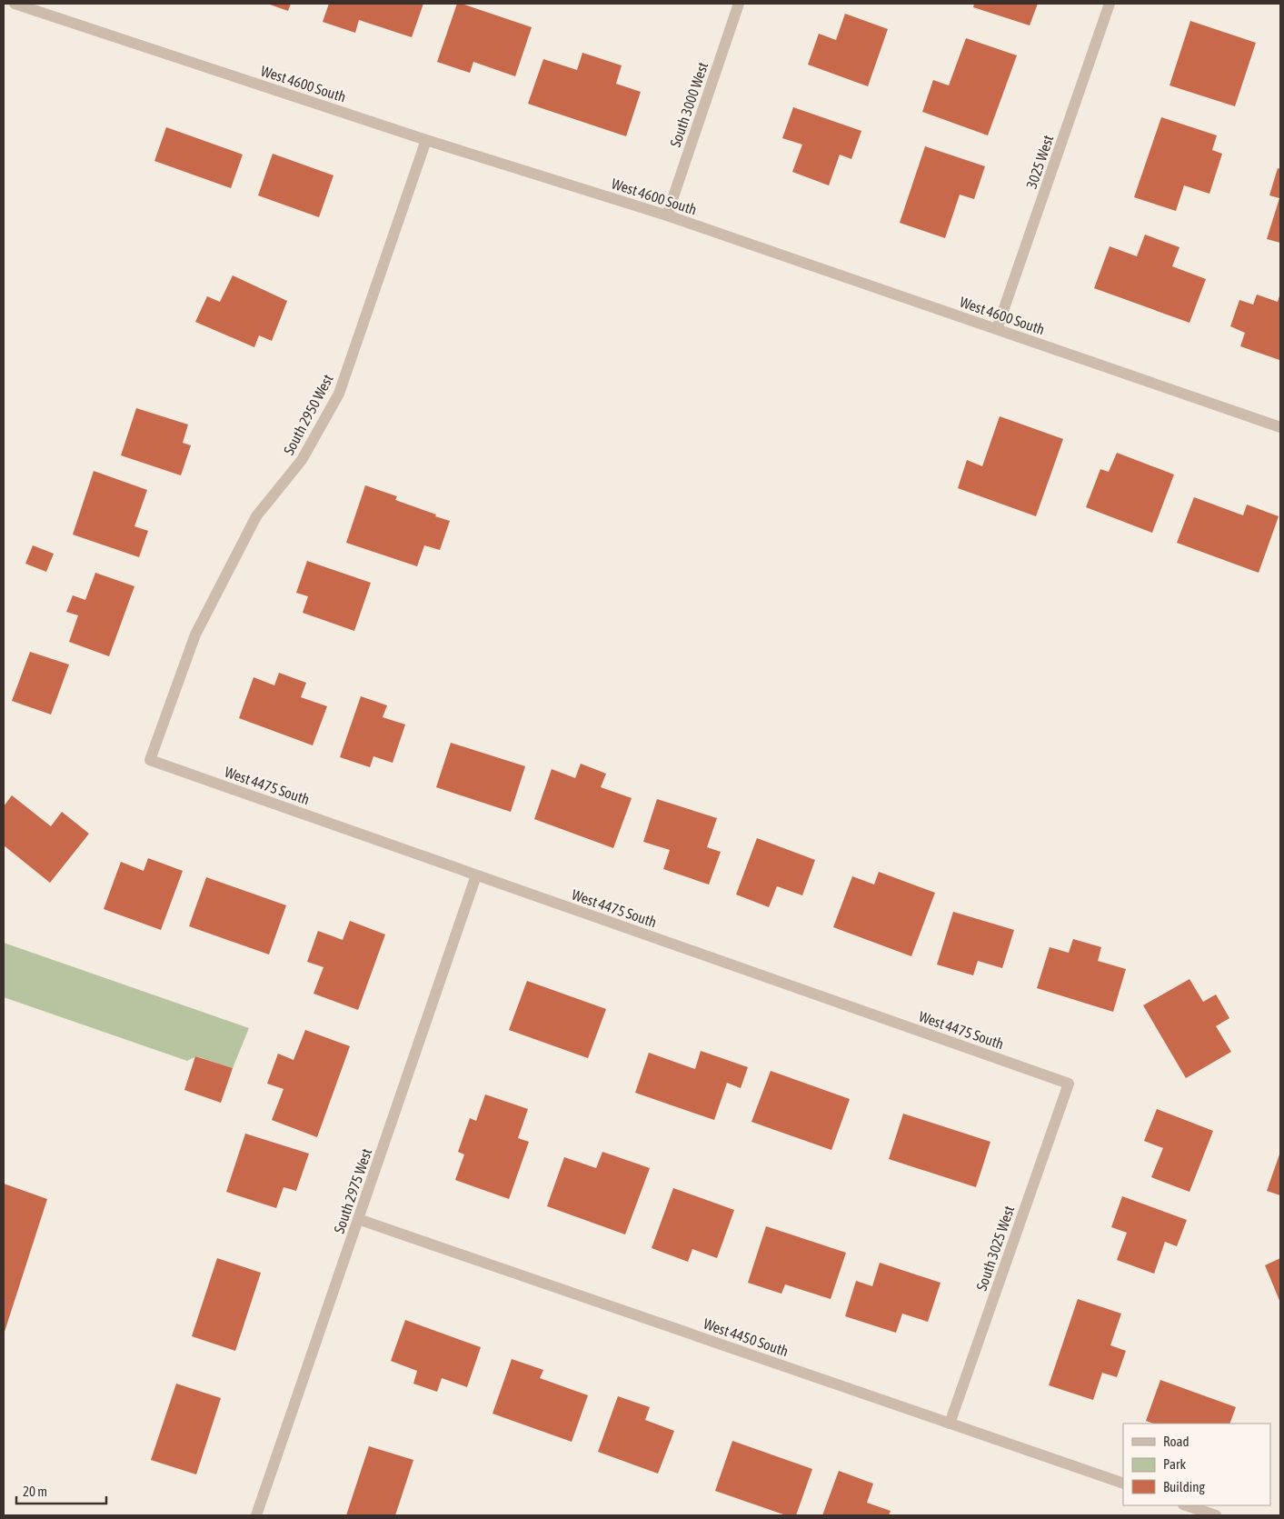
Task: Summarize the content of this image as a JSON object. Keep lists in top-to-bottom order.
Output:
{
  "streets": {
    "street": [
      "West 4600 South",
      "South 3000 West",
      "3025 West",
      "South 2950 West",
      "West 4475 South",
      "South 2975 West",
      "South 3025 West",
      "West 4450 South"
    ]
  },
  "crossings": [
    ["West 4600 South", "South 3000 West"],
    ["West 4600 South", "3025 West"],
    ["West 4600 South", "South 2950 West"],
    ["South 2950 West", "West 4475 South"],
    ["West 4475 South", "South 2975 West"],
    ["West 4475 South", "South 3025 West"],
    ["South 2975 West", "West 4450 South"],
    ["South 3025 West", "West 4450 South"]
  ],
  "legend": ["Road", "Park", "Building"],
  "scale_bar": "20 m"
}
